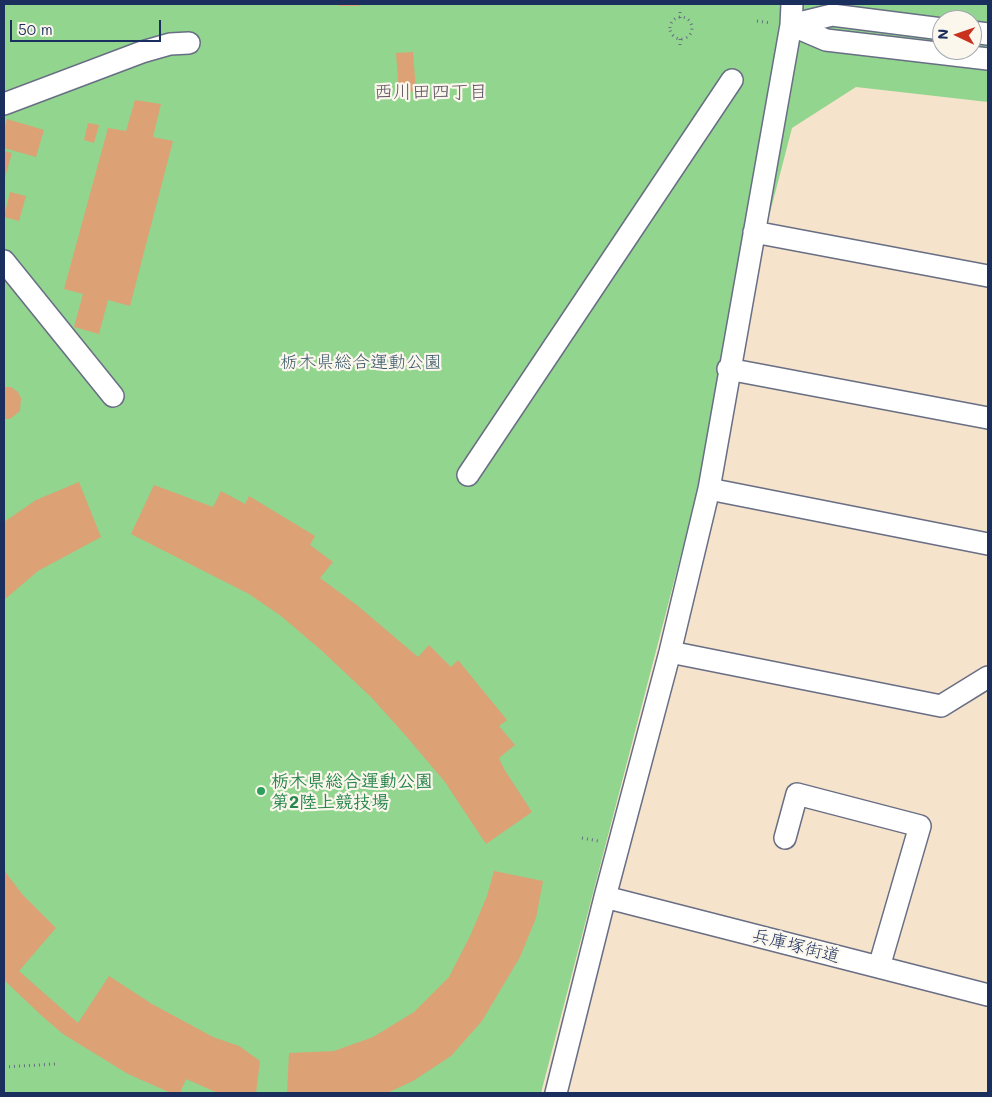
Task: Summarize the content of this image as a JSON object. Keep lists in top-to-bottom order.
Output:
{
  "streets": {
    "street": ["兵庫塚街道"]
  },
  "districts": ["西川田四丁目"],
  "parks": ["栃木県総合運動公園"],
  "places": ["栃木県総合運動公園 第2陸上競技場"],
  "scale_bar": "50 m",
  "north": "left"
}
